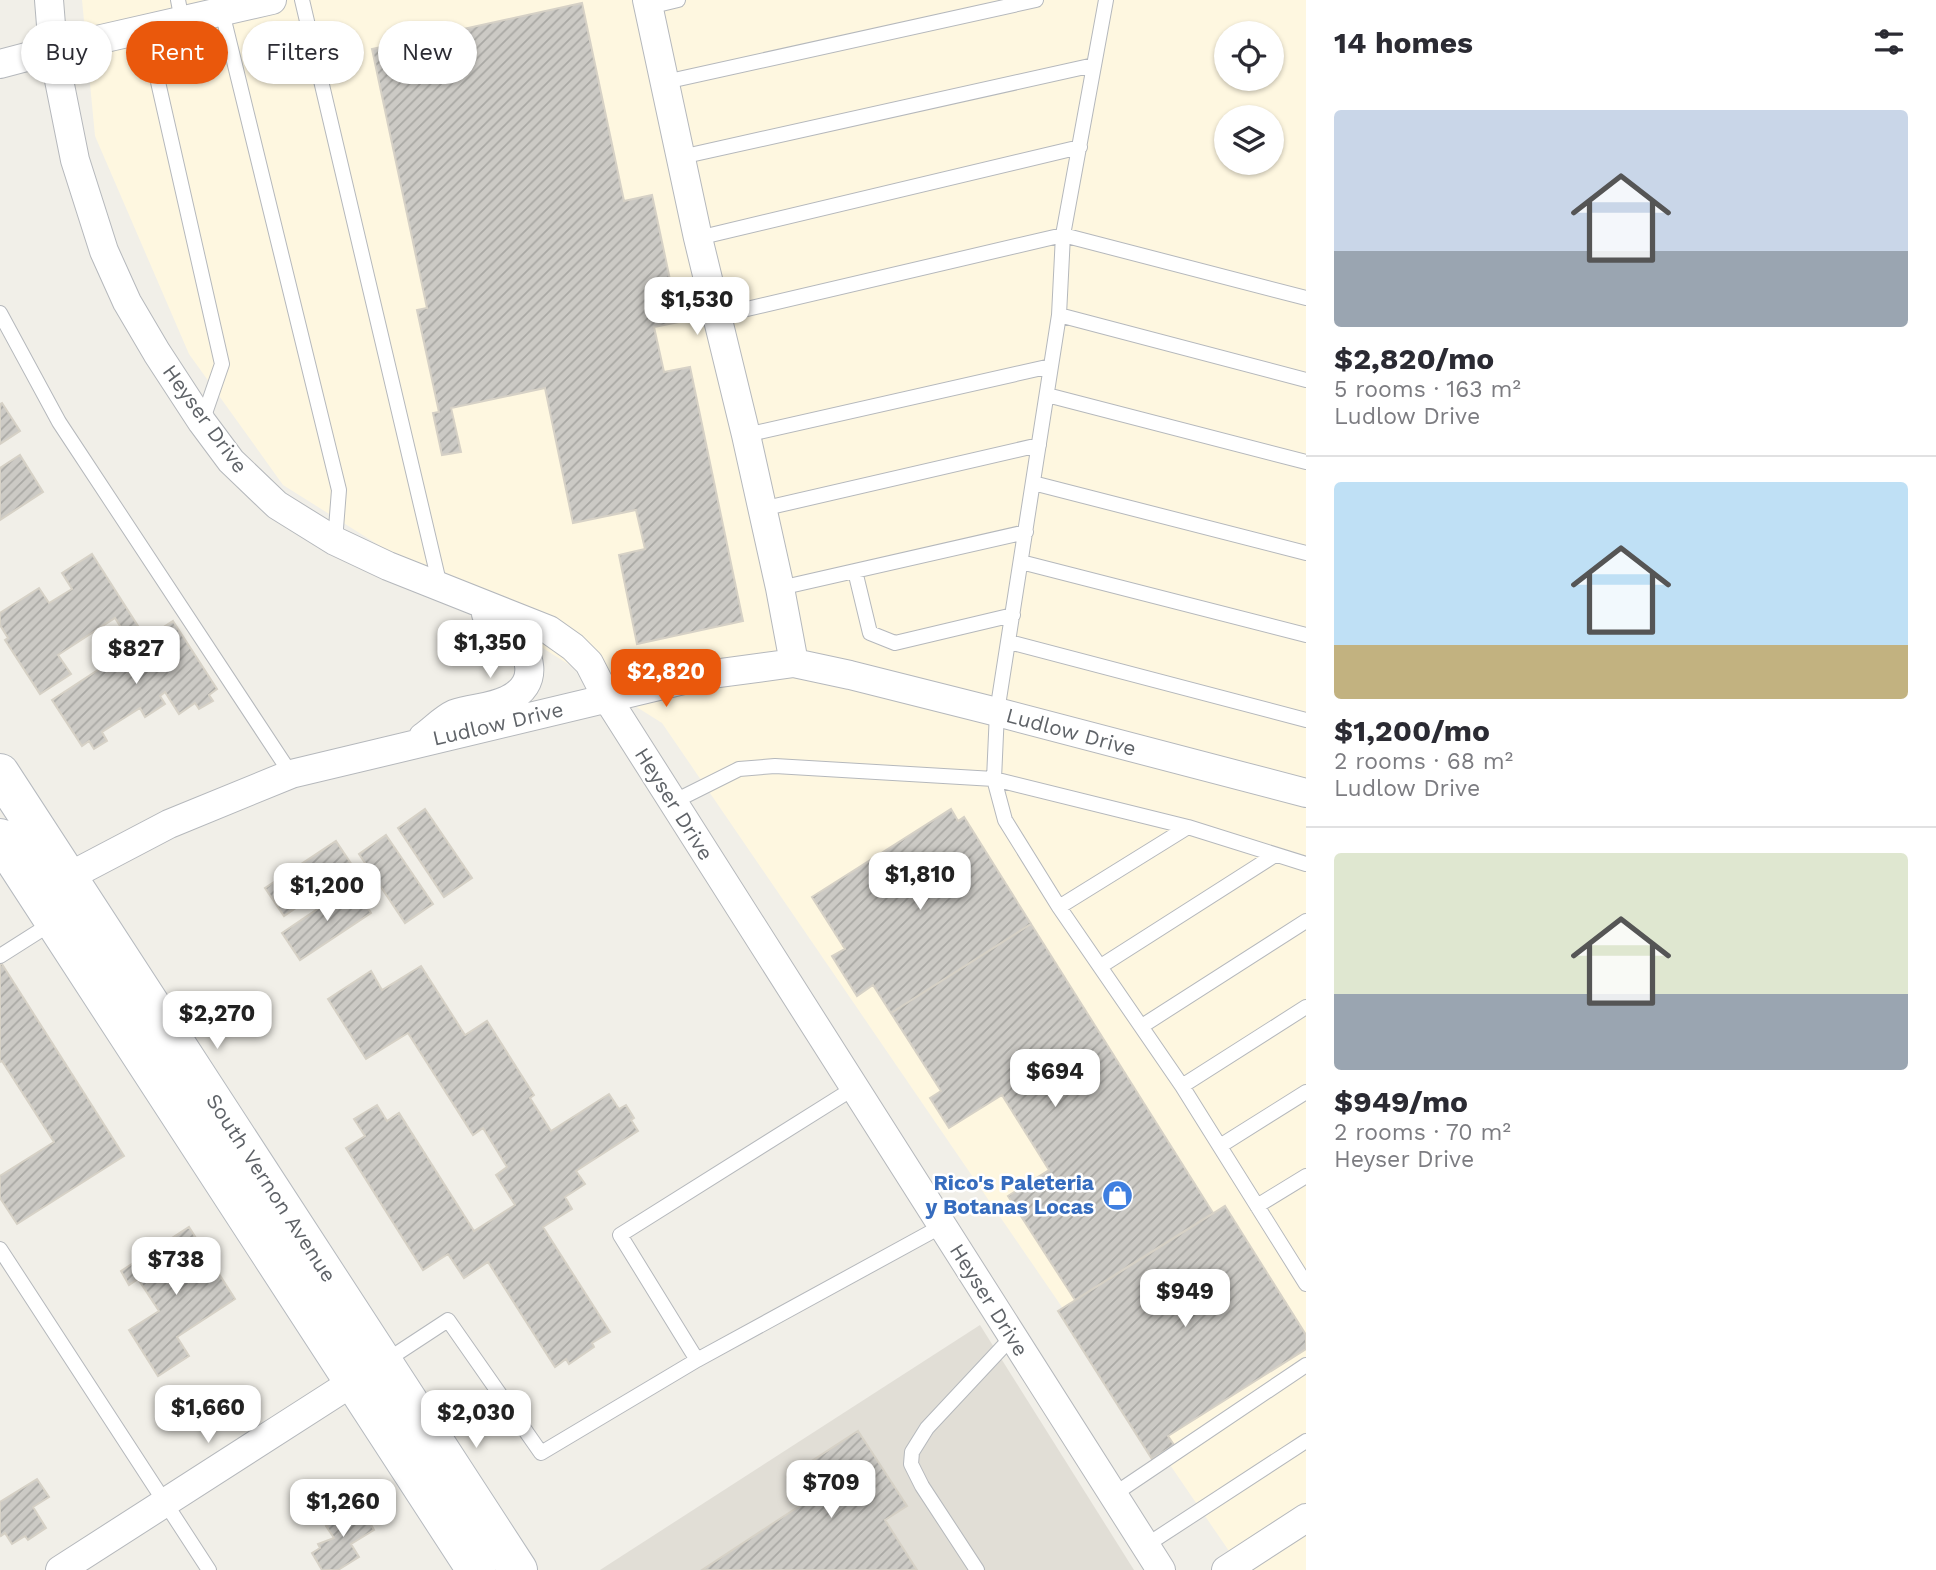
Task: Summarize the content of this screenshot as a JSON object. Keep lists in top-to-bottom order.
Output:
{
  "streets": {
    "main road": ["South Vernon Avenue"],
    "street": ["Heyser Drive", "Ludlow Drive"]
  },
  "crossings": [
    ["Heyser Drive", "Ludlow Drive"],
    ["Ludlow Drive", "South Vernon Avenue"]
  ],
  "places": {
    "shop": ["Rico's Paleteria y Botanas Locas"]
  },
  "page": {
    "heading": "14 homes",
    "chip": [
      "Buy",
      "Rent",
      "Filters",
      "New"
    ],
    "list": [
      {
        "name": "$2,820/mo",
        "note": "5 rooms · 163 m² · Ludlow Drive"
      },
      {
        "name": "$1,200/mo",
        "note": "2 rooms · 68 m² · Ludlow Drive"
      },
      {
        "name": "$949/mo",
        "note": "2 rooms · 70 m² · Heyser Drive"
      }
    ],
    "price": [
      "$1,530",
      "$1,350",
      "$827",
      "$2,820",
      "$1,810",
      "$1,200",
      "$2,270",
      "$694",
      "$738",
      "$949",
      "$1,660",
      "$2,030",
      "$709",
      "$1,260"
    ]
  }
}
